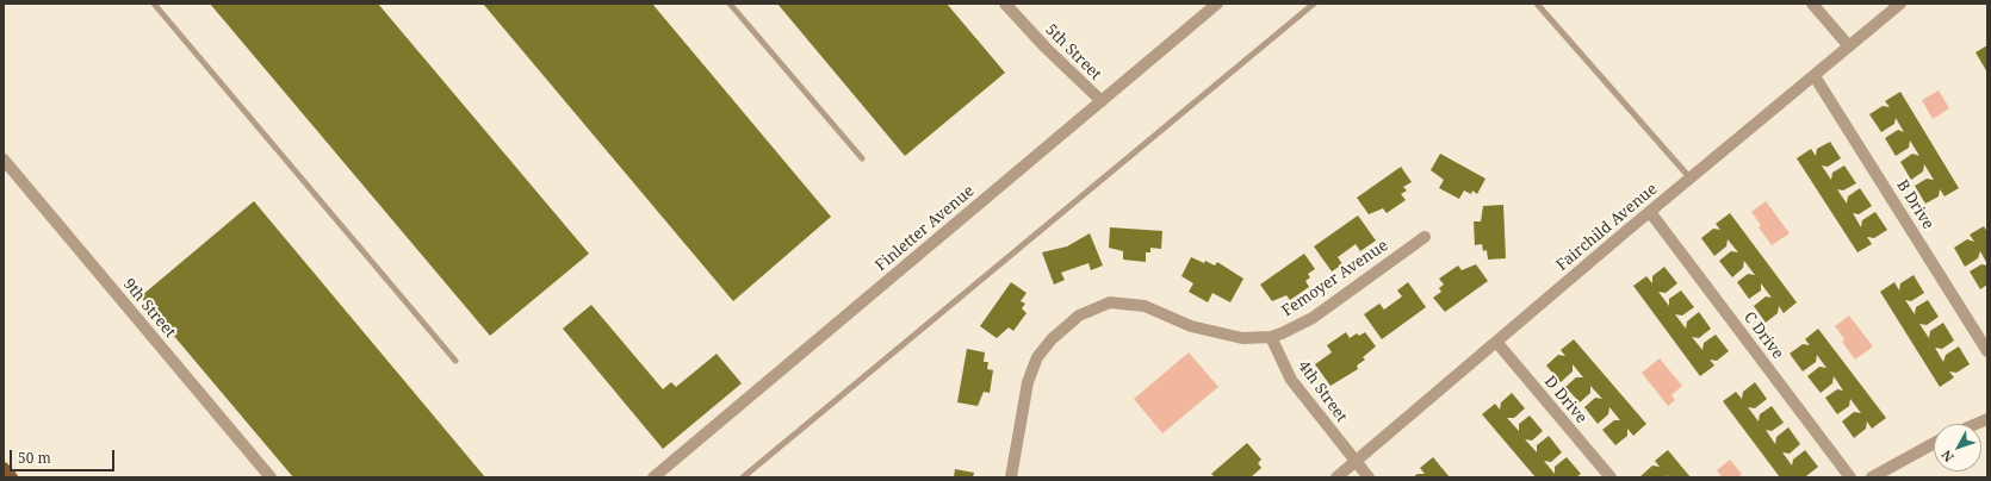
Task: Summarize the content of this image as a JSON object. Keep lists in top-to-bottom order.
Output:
{
  "streets": {
    "street": [
      "5th Street",
      "B Drive",
      "Fairchild Avenue",
      "Finletter Avenue",
      "Femoyer Avenue",
      "9th Street",
      "C Drive",
      "4th Street",
      "D Drive"
    ]
  },
  "crossings": [
    ["5th Street", "Finletter Avenue"],
    ["B Drive", "Fairchild Avenue"],
    ["Fairchild Avenue", "C Drive"],
    ["Fairchild Avenue", "4th Street"],
    ["Fairchild Avenue", "D Drive"],
    ["Femoyer Avenue", "4th Street"]
  ],
  "scale_bar": "50 m",
  "north": "bottom left"
}
